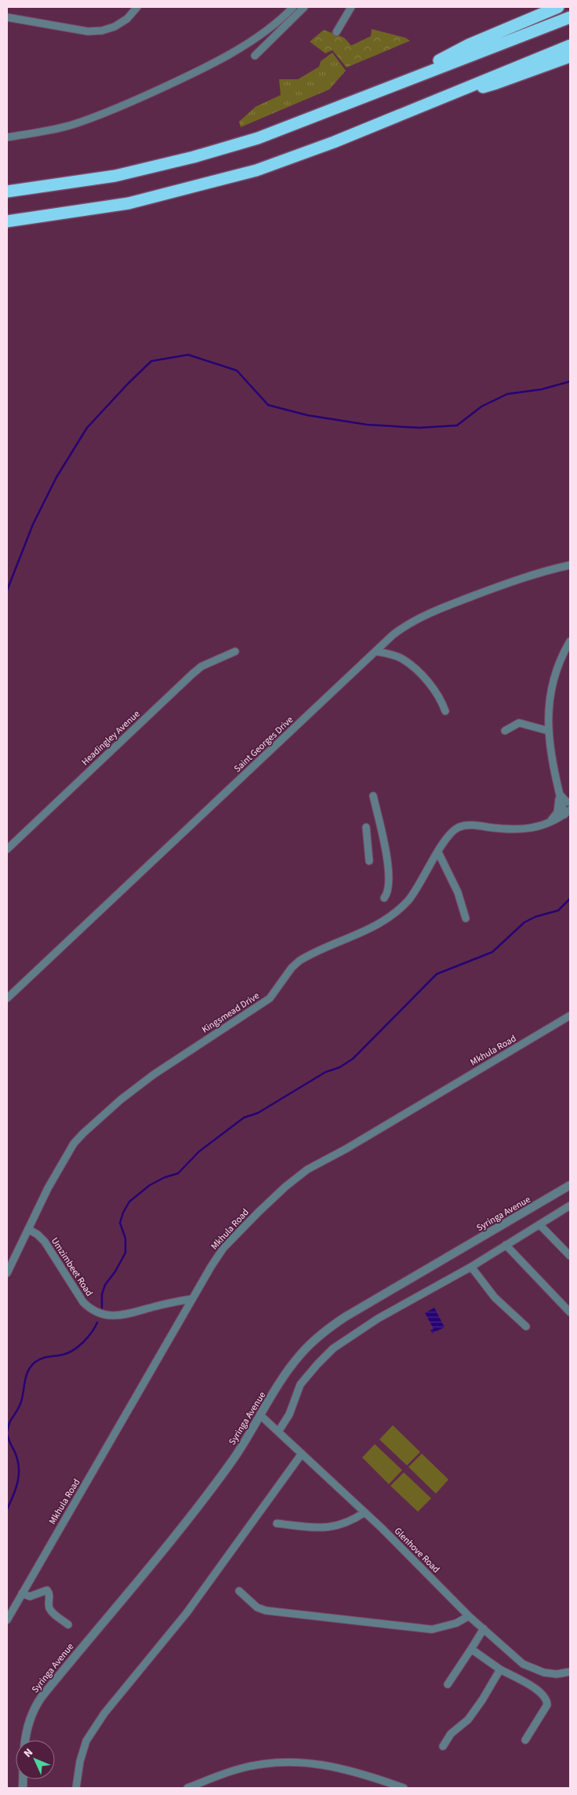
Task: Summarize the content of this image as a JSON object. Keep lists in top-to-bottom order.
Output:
{
  "streets": {
    "street": [
      "Headingley Avenue",
      "Saint Georges Drive",
      "Kingsmead Drive",
      "Mkhula Road",
      "Syringa Avenue",
      "Umzimbeet Road",
      "Glenhove Road"
    ]
  },
  "crossings": [
    ["Kingsmead Drive", "Umzimbeet Road"],
    ["Mkhula Road", "Umzimbeet Road"],
    ["Syringa Avenue", "Glenhove Road"]
  ],
  "north": "top left"
}
